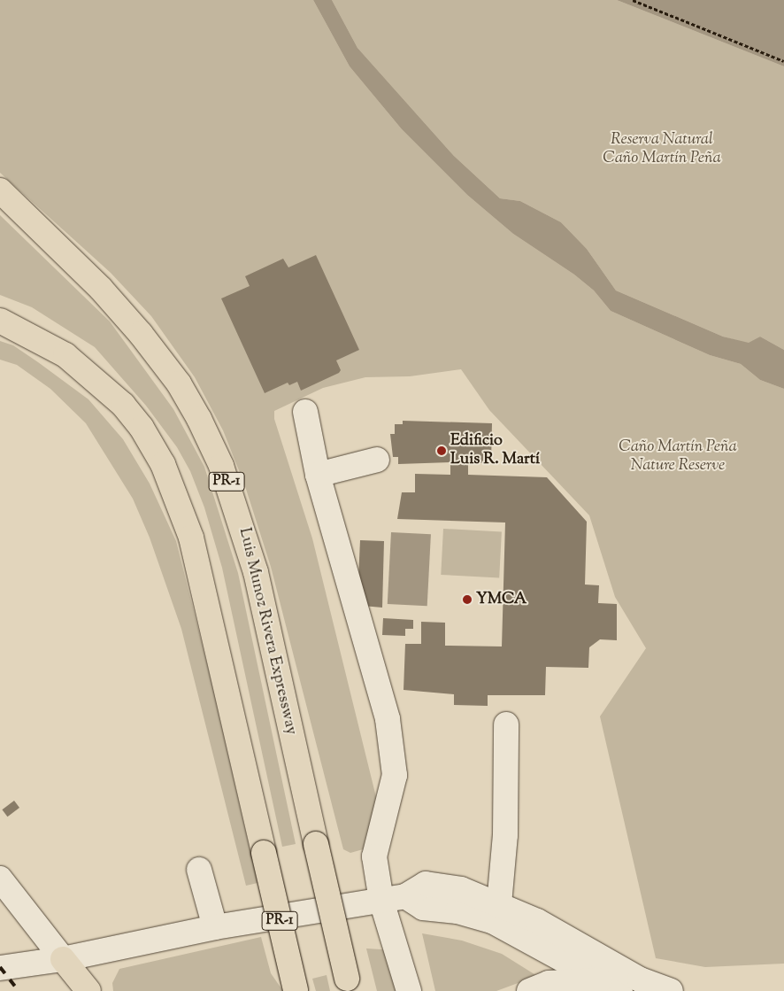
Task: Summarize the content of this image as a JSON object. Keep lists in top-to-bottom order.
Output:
{
  "streets": {
    "highway": ["PR-1", "Luis Munoz Rivera Expressway"]
  },
  "parks": ["Reserva Natural Caño Martín Peña", "Caño Martín Peña Nature Reserve"],
  "places": ["Edificio Luis R. Martí", "YMCA"]
}
